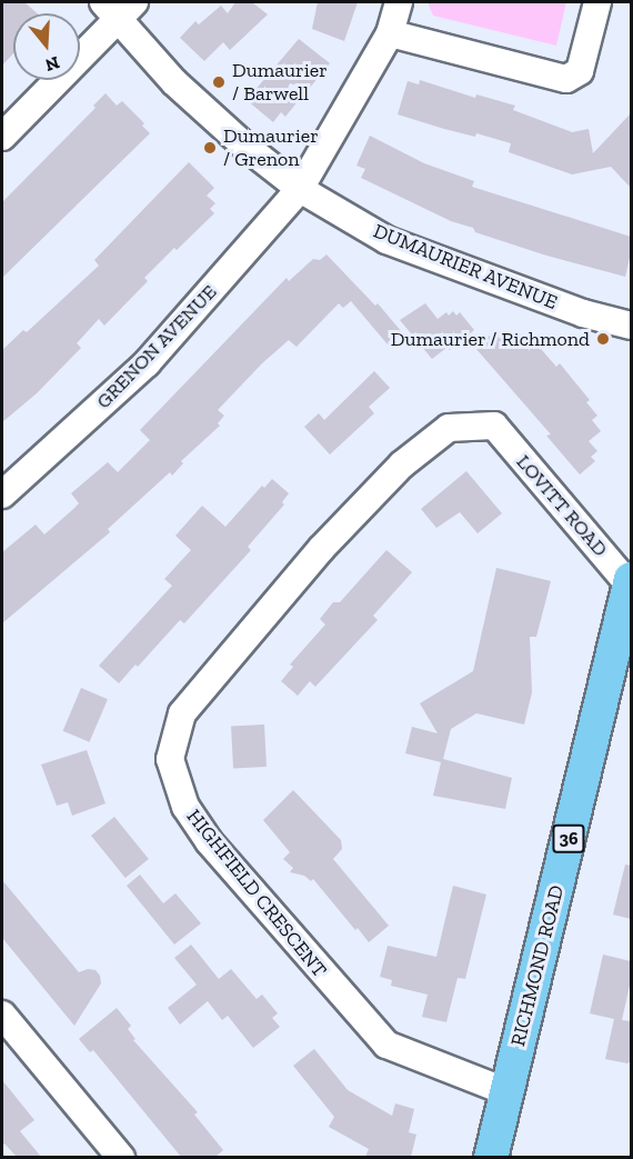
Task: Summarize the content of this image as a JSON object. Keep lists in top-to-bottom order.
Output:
{
  "streets": {
    "main road": ["36", "RICHMOND ROAD"],
    "street": [
      "DUMAURIER AVENUE",
      "GRENON AVENUE",
      "LOVITT ROAD",
      "HIGHFIELD CRESCENT"
    ]
  },
  "crossings": [
    ["DUMAURIER AVENUE", "GRENON AVENUE"],
    ["LOVITT ROAD", "HIGHFIELD CRESCENT"],
    ["LOVITT ROAD", "RICHMOND ROAD"],
    ["HIGHFIELD CRESCENT", "RICHMOND ROAD"]
  ],
  "places": ["Dumaurier / Barwell", "Dumaurier / Grenon", "Dumaurier / Richmond"],
  "north": "bottom"
}
